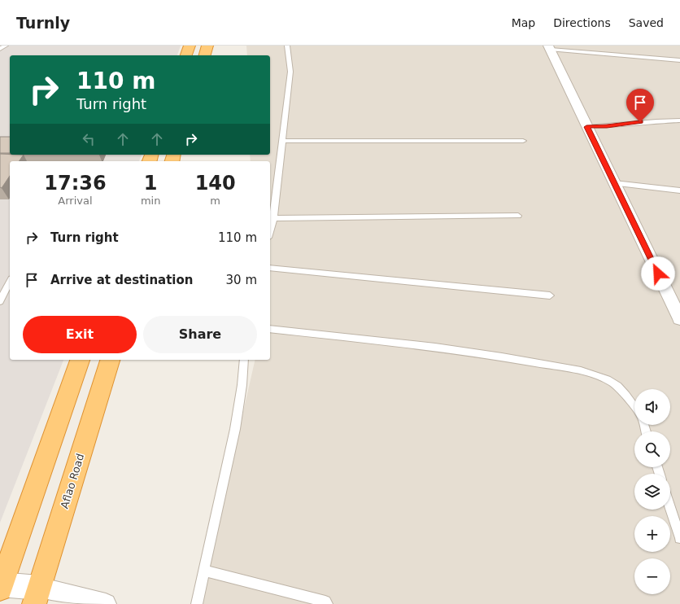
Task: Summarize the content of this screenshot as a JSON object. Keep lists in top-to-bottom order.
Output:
{
  "streets": {
    "highway": ["Aflao Road"]
  },
  "page": {
    "header": "Turnly",
    "nav": ["Map", "Directions", "Saved"],
    "turn": ["110 m", "Turn right"],
    "eta": [
      "17:36",
      "Arrival",
      "1",
      "min",
      "140",
      "m"
    ],
    "list": [
      {
        "name": "Turn right",
        "value": "110 m"
      },
      {
        "name": "Arrive at destination",
        "value": "30 m"
      }
    ],
    "buttons": ["Exit", "Share"],
    "map_buttons": ["+", "−"]
  }
}
